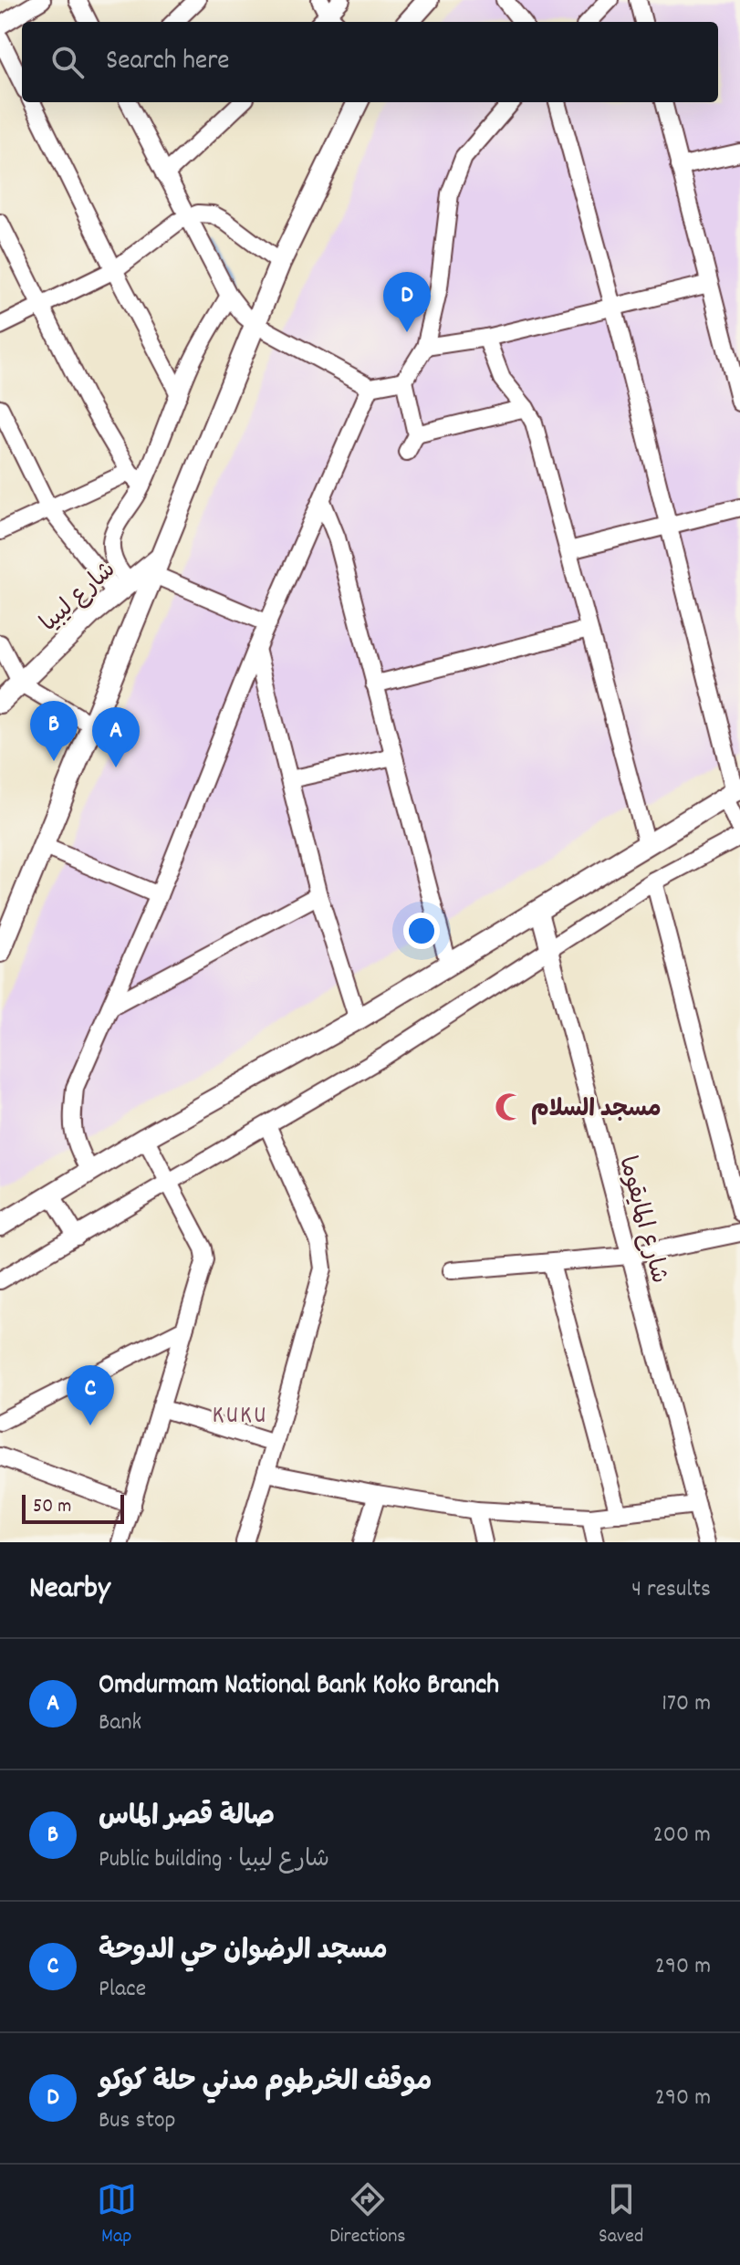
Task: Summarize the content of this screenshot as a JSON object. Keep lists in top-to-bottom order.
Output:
{
  "streets": {
    "main road": ["شارع ليبيا"],
    "street": ["شارع المايقوما"]
  },
  "districts": ["KUKU"],
  "places": {
    "mosque": ["مسجد السلام"]
  },
  "scale_bar": "50 m",
  "page": {
    "search": "Search here",
    "pins": [
      "D",
      "B",
      "A",
      "C"
    ],
    "scale": "50 m",
    "heading": ["Nearby", "4 results"],
    "list": [
      {
        "mark": "A",
        "name": "Omdurmam National Bank Koko Branch",
        "note": "Bank",
        "value": "170 m"
      },
      {
        "mark": "B",
        "name": "صالة قصر الماس",
        "note": "Public building · شارع ليبيا",
        "value": "200 m"
      },
      {
        "mark": "C",
        "name": "مسجد الرضوان حي الدوحة",
        "note": "Place",
        "value": "290 m"
      },
      {
        "mark": "D",
        "name": "موقف الخرطوم مدني حلة كوكو",
        "note": "Bus stop",
        "value": "290 m"
      }
    ],
    "nav": ["Map", "Directions", "Saved"]
  }
}
